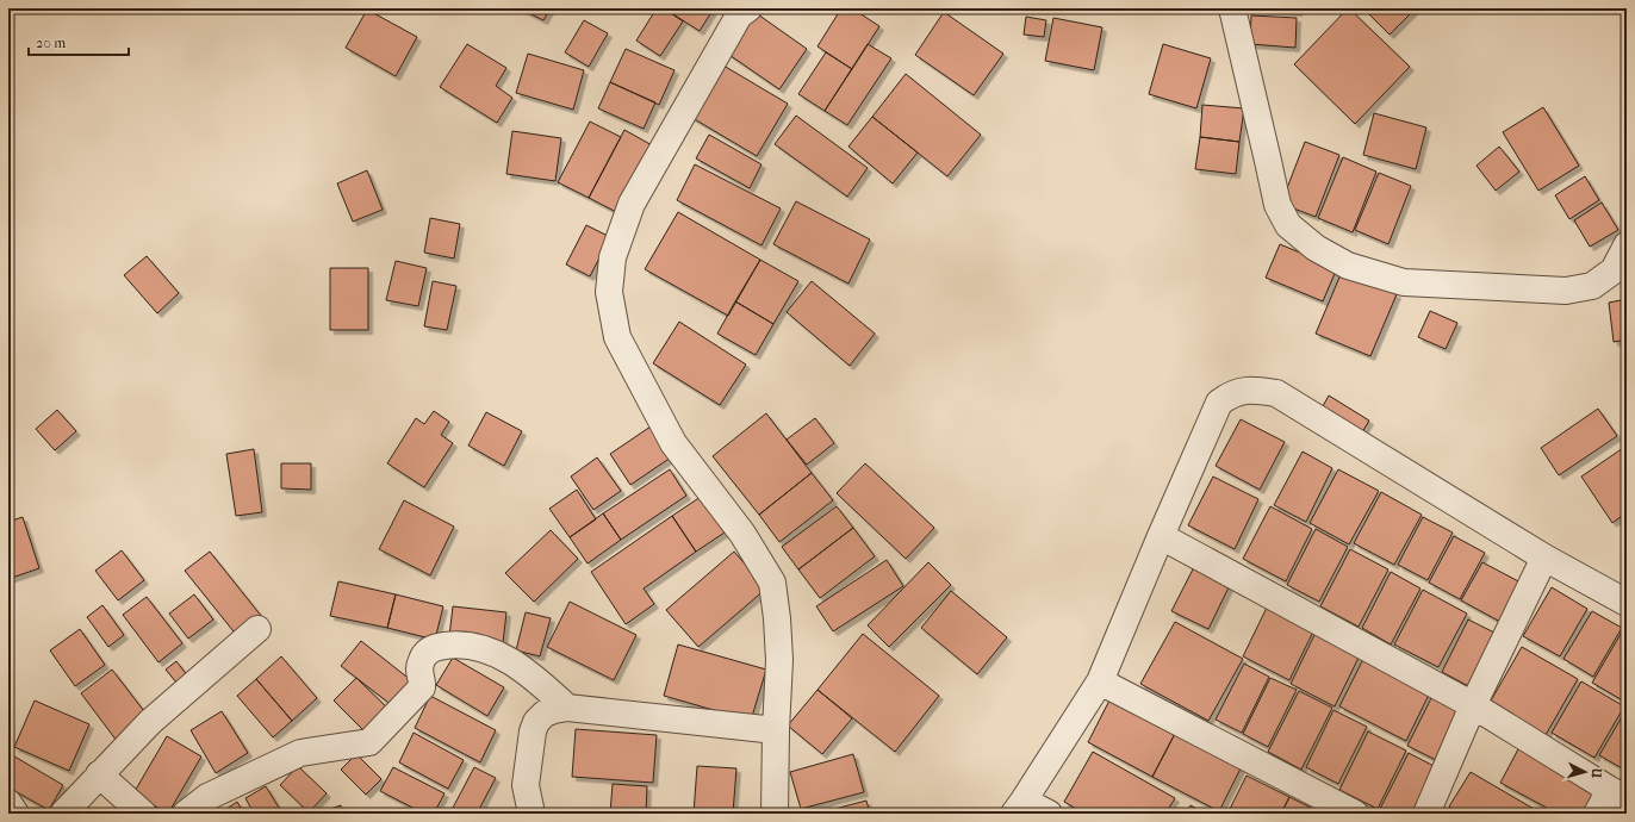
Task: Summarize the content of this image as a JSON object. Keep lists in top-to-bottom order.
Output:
{
  "scale_bar": "20 m",
  "north": "right"
}
